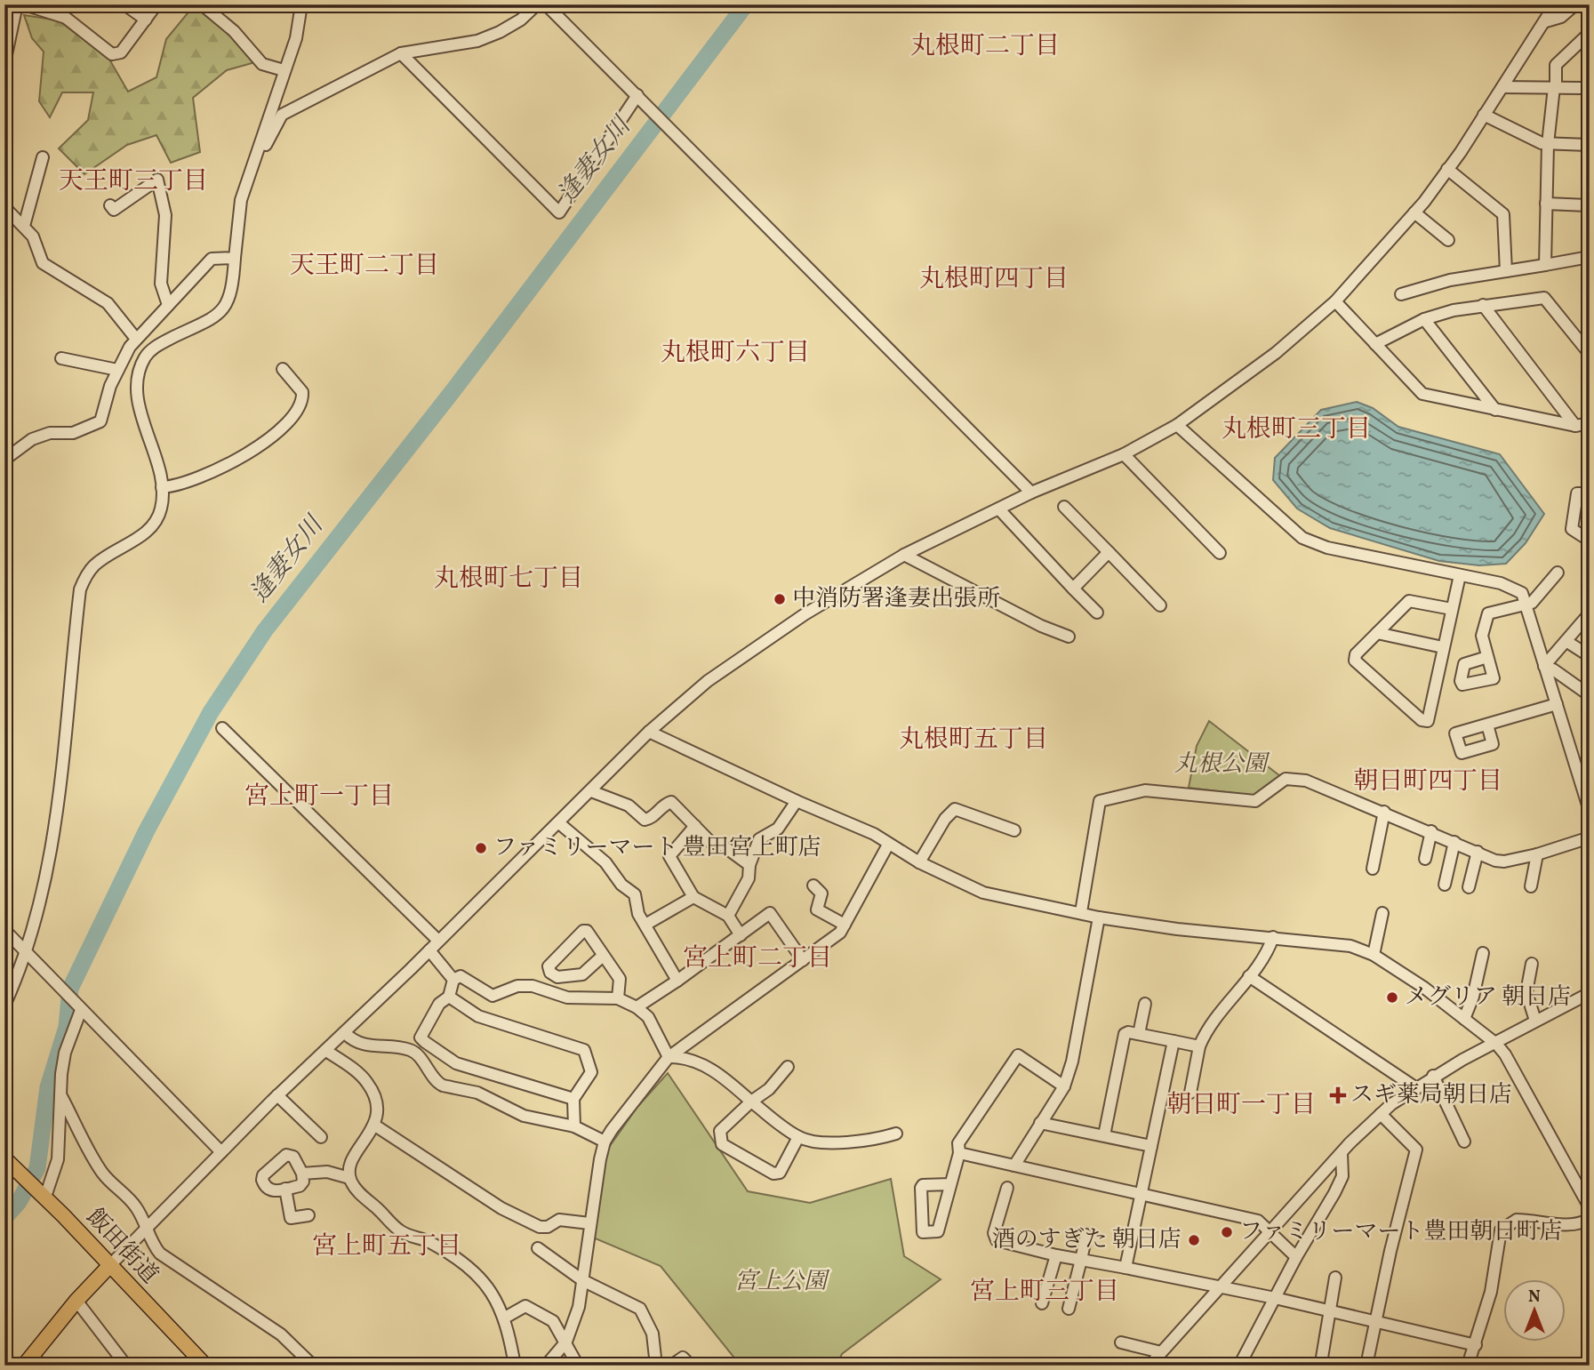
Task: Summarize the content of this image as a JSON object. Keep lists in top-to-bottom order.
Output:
{
  "streets": {
    "main road": ["飯田街道"]
  },
  "districts": [
    "丸根町二丁目",
    "天王町三丁目",
    "天王町二丁目",
    "丸根町四丁目",
    "丸根町六丁目",
    "丸根町三丁目",
    "丸根町七丁目",
    "丸根町五丁目",
    "朝日町四丁目",
    "宮上町一丁目",
    "宮上町二丁目",
    "朝日町一丁目",
    "宮上町五丁目",
    "宮上町三丁目"
  ],
  "water": ["逢妻女川"],
  "parks": ["丸根公園", "宮上公園"],
  "places": {
    "other": [
      "中消防署逢妻出張所",
      "ファミリーマート 豊田宮上町店",
      "メグリア 朝日店",
      "ファミリーマート豊田朝日町店",
      "酒のすぎた 朝日店"
    ],
    "health": ["スギ薬局朝日店"]
  },
  "north": "top"
}
